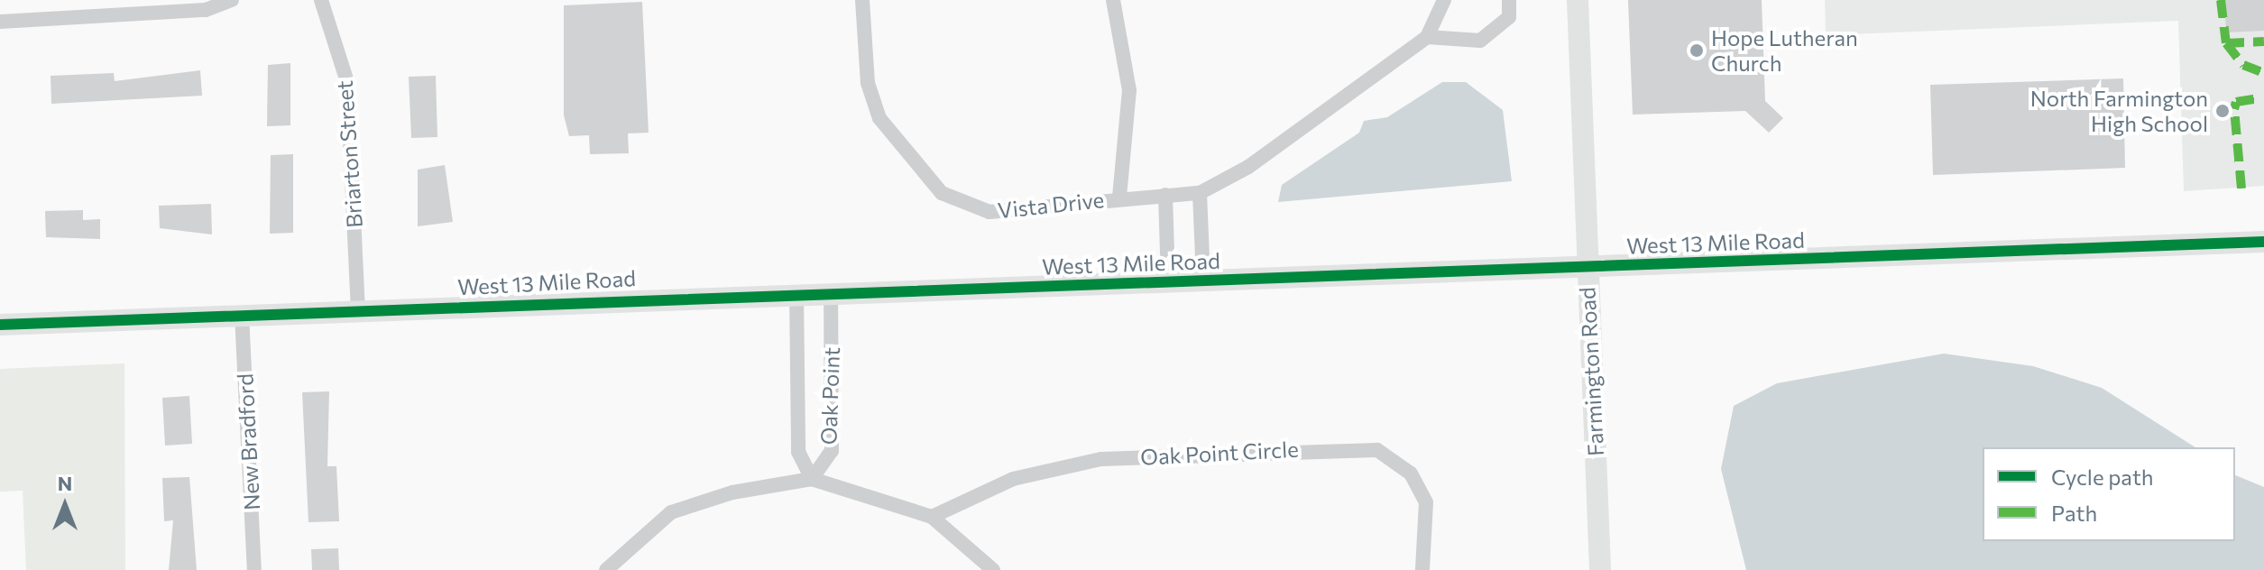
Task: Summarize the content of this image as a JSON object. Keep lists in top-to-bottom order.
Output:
{
  "streets": {
    "street": [
      "Briarton Street",
      "Vista Drive",
      "West 13 Mile Road",
      "Farmington Road",
      "Oak Point",
      "New Bradford",
      "Oak Point Circle"
    ]
  },
  "crossings": [
    ["Briarton Street", "West 13 Mile Road"],
    ["West 13 Mile Road", "Farmington Road"],
    ["West 13 Mile Road", "Oak Point"],
    ["West 13 Mile Road", "New Bradford"]
  ],
  "places": ["Hope Lutheran Church", "North Farmington High School"],
  "legend": ["Cycle path", "Path"],
  "north": "top"
}
